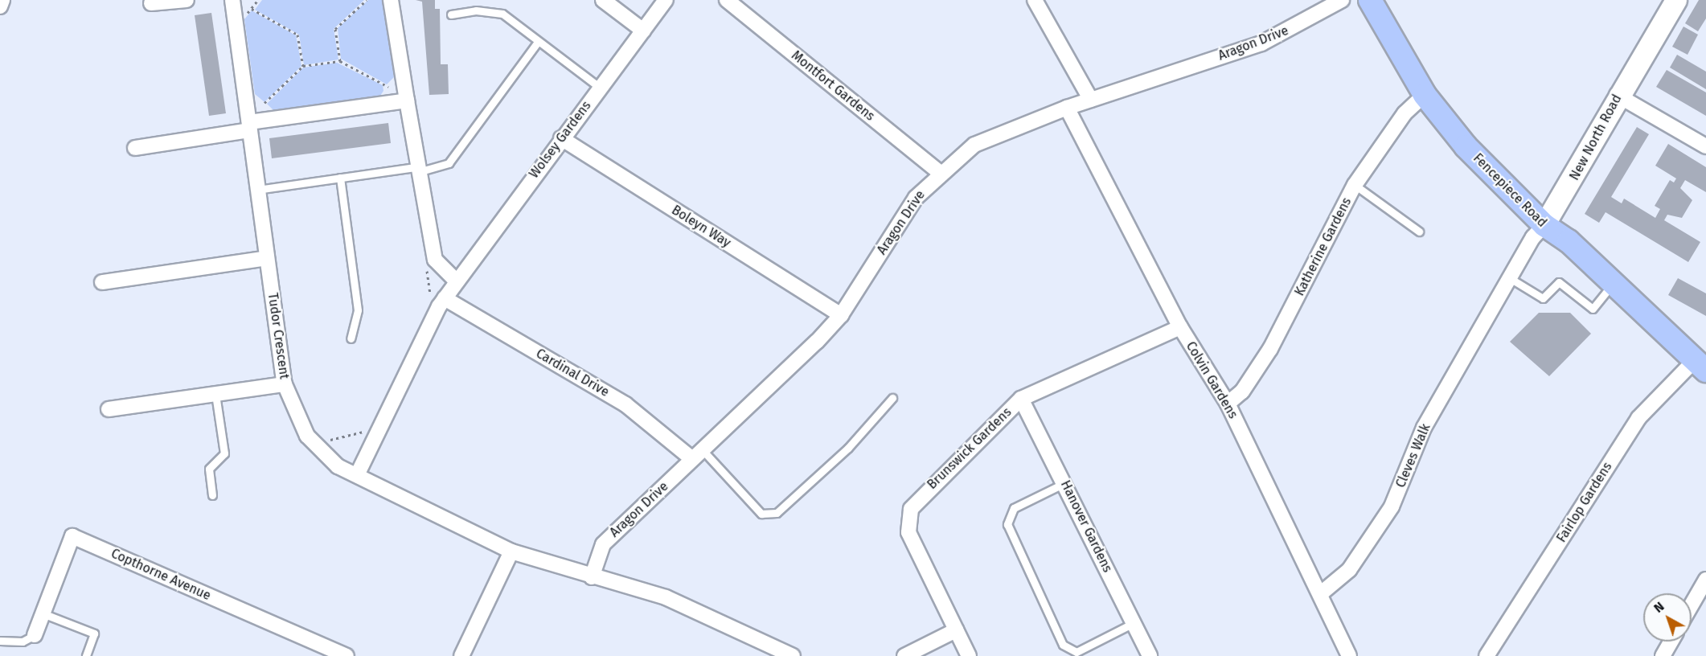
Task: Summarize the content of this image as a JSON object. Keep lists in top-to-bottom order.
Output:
{
  "streets": {
    "main road": ["Fencepiece Road"],
    "street": [
      "Aragon Drive",
      "Montfort Gardens",
      "New North Road",
      "Wolsey Gardens",
      "Boleyn Way",
      "Katherine Gardens",
      "Tudor Crescent",
      "Cardinal Drive",
      "Colvin Gardens",
      "Brunswick Gardens",
      "Cleves Walk",
      "Fairlop Gardens",
      "Hanover Gardens",
      "Copthorne Avenue"
    ]
  },
  "crossings": [
    ["Aragon Drive", "Montfort Gardens"],
    ["Aragon Drive", "Boleyn Way"],
    ["Aragon Drive", "Tudor Crescent"],
    ["Aragon Drive", "Cardinal Drive"],
    ["Aragon Drive", "Colvin Gardens"],
    ["New North Road", "Fencepiece Road"],
    ["New North Road", "Cleves Walk"],
    ["Wolsey Gardens", "Boleyn Way"],
    ["Wolsey Gardens", "Tudor Crescent"],
    ["Wolsey Gardens", "Cardinal Drive"],
    ["Fencepiece Road", "Katherine Gardens"],
    ["Fencepiece Road", "Cleves Walk"],
    ["Fencepiece Road", "Fairlop Gardens"],
    ["Katherine Gardens", "Colvin Gardens"],
    ["Colvin Gardens", "Brunswick Gardens"],
    ["Colvin Gardens", "Cleves Walk"],
    ["Brunswick Gardens", "Hanover Gardens"]
  ],
  "north": "top left"
}
